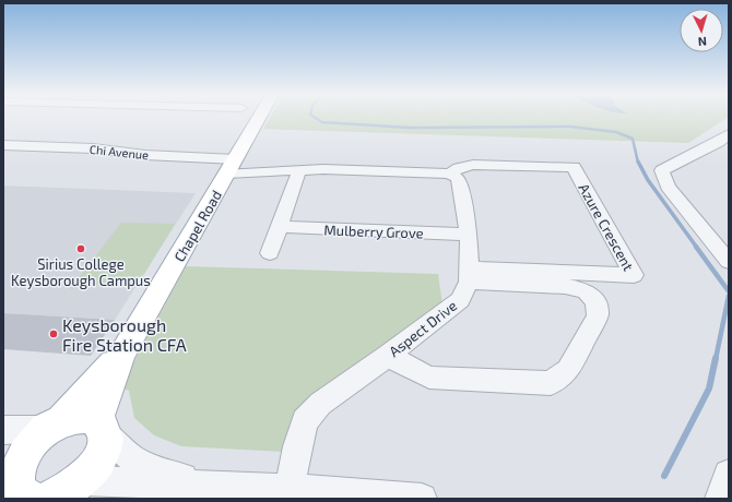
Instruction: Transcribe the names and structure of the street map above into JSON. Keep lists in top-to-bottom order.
{
  "streets": {
    "main road": ["Chapel Road"],
    "street": [
      "Chi Avenue",
      "Azure Crescent",
      "Mulberry Grove",
      "Aspect Drive"
    ]
  },
  "crossings": [
    ["Chi Avenue", "Chapel Road"],
    ["Azure Crescent", "Aspect Drive"],
    ["Mulberry Grove", "Aspect Drive"]
  ],
  "places": ["Sirius College Keysborough Campus", "Keysborough Fire Station CFA"],
  "north": "bottom"
}
